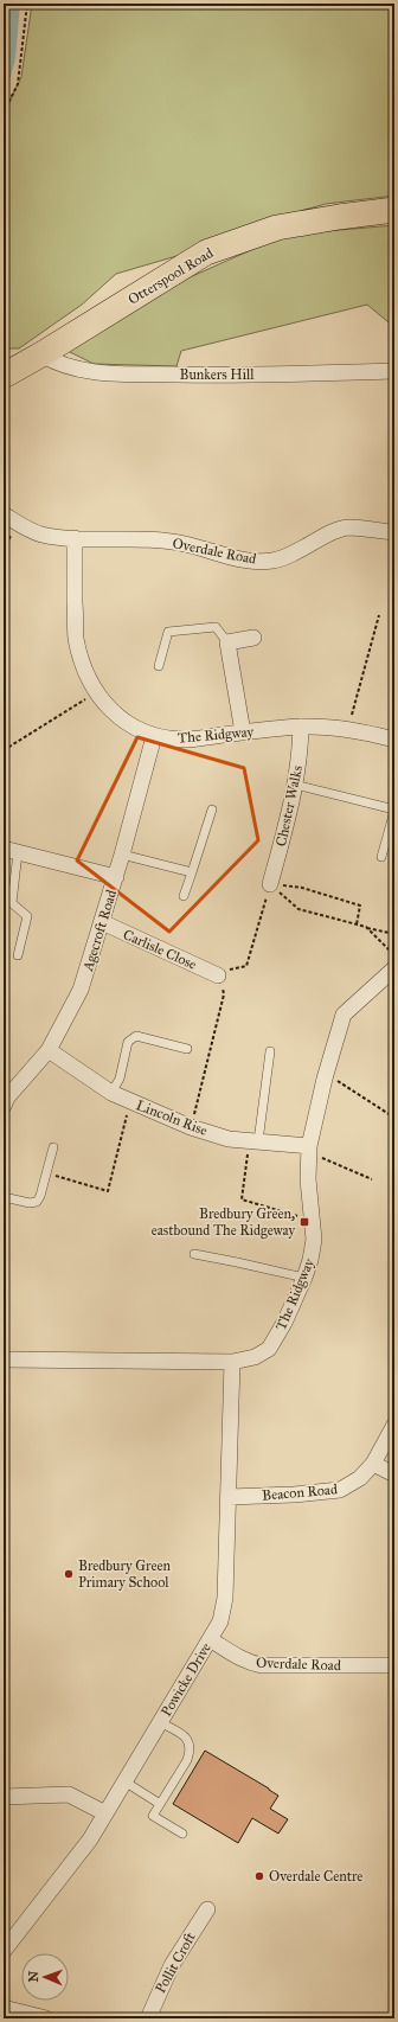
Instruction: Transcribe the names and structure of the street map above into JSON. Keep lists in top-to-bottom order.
{
  "streets": {
    "main road": ["Otterspool Road"],
    "street": [
      "Bunkers Hill",
      "Overdale Road",
      "The Ridgway",
      "Chester Walks",
      "Agecroft Road",
      "Carlisle Close",
      "Lincoln Rise",
      "Beacon Road",
      "Powicke Drive",
      "Pollit Croft"
    ]
  },
  "crossings": [
    ["Otterspool Road", "Bunkers Hill"],
    ["Overdale Road", "The Ridgway"],
    ["Overdale Road", "Powicke Drive"],
    ["The Ridgway", "Chester Walks"],
    ["The Ridgway", "Agecroft Road"],
    ["The Ridgway", "Lincoln Rise"],
    ["The Ridgway", "Powicke Drive"],
    ["Agecroft Road", "Carlisle Close"],
    ["Agecroft Road", "Lincoln Rise"],
    ["Beacon Road", "Powicke Drive"]
  ],
  "places": {
    "transit": ["Bredbury Green, eastbound The Ridgeway"],
    "other": ["Bredbury Green Primary School", "Overdale Centre"]
  },
  "north": "left"
}
